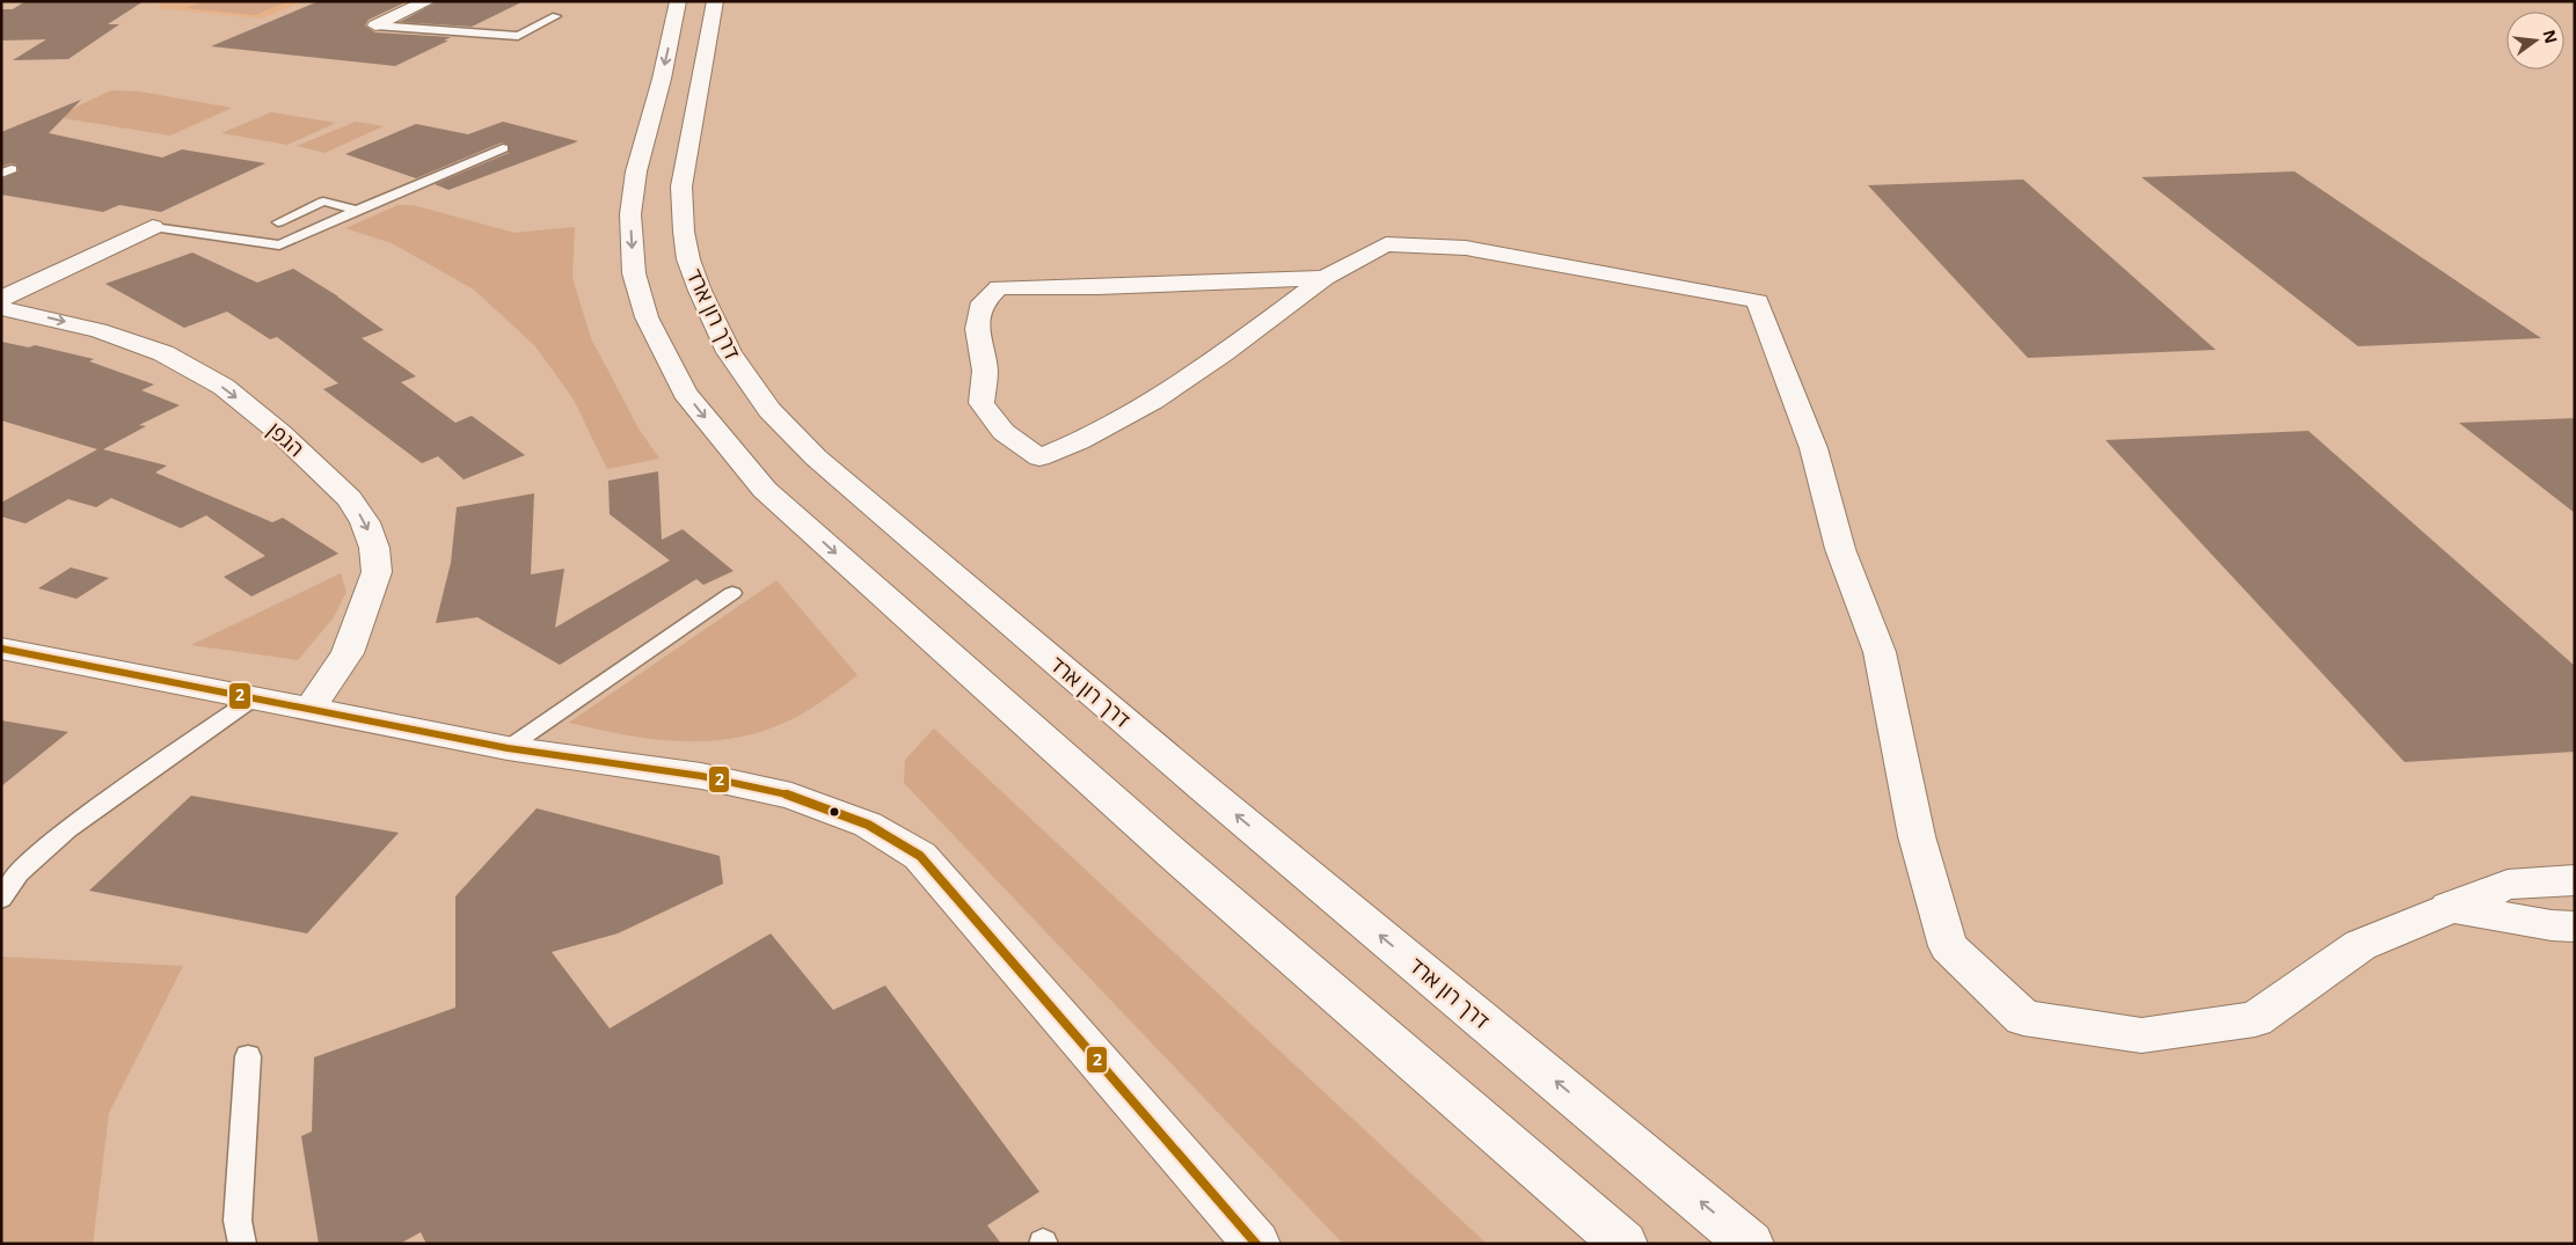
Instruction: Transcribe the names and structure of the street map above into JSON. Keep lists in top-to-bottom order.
{
  "streets": {
    "street": ["דרך רון ארד", "הגפן"]
  },
  "lines": ["transit line 2"],
  "north": "right"
}
